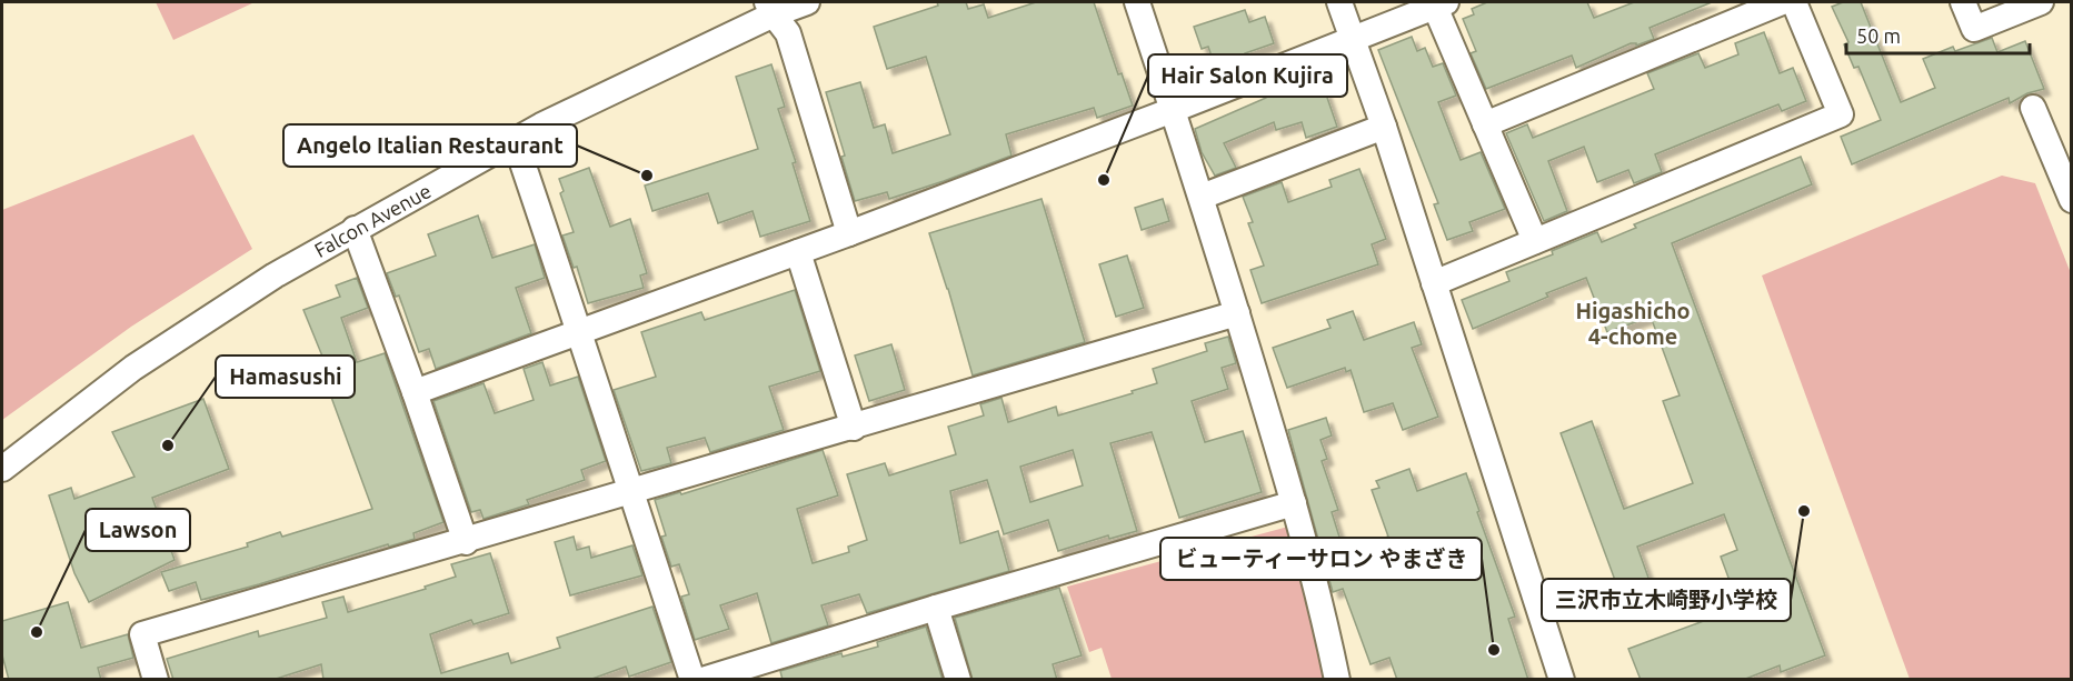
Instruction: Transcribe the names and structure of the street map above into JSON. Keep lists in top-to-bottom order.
{
  "streets": {
    "street": ["Falcon Avenue"]
  },
  "districts": ["Higashicho 4-chome"],
  "places": [
    "Angelo Italian Restaurant",
    "Hair Salon Kujira",
    "Hamasushi",
    "三沢市立木崎野小学校",
    "Lawson",
    "ビューティーサロン やまざき"
  ],
  "scale_bar": "50 m"
}
